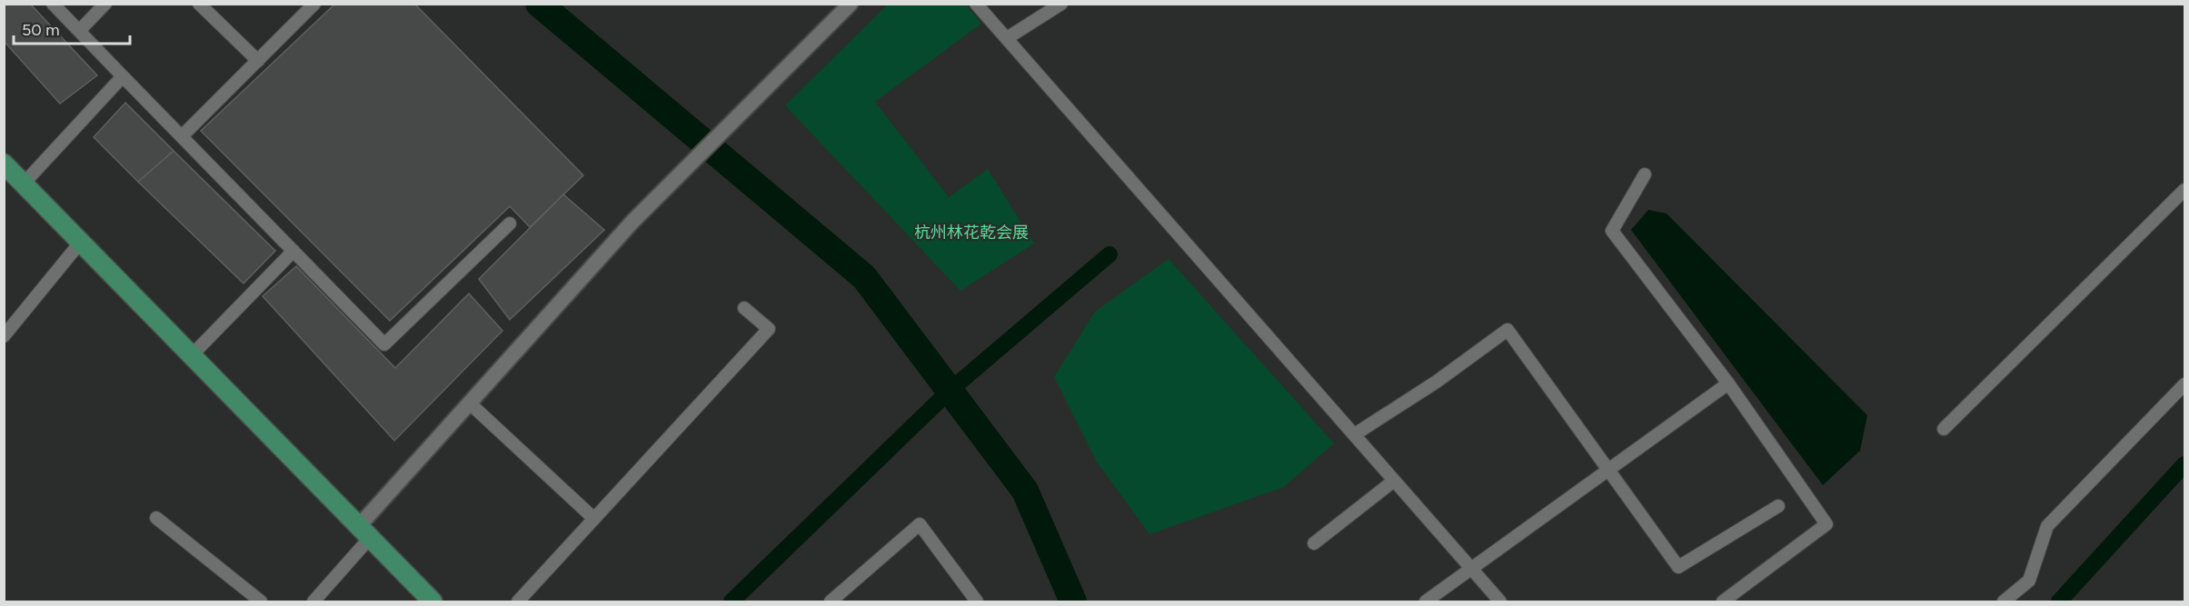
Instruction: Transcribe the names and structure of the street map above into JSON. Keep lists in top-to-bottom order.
{
  "parks": ["杭州林花乾会展"],
  "scale_bar": "50 m"
}
